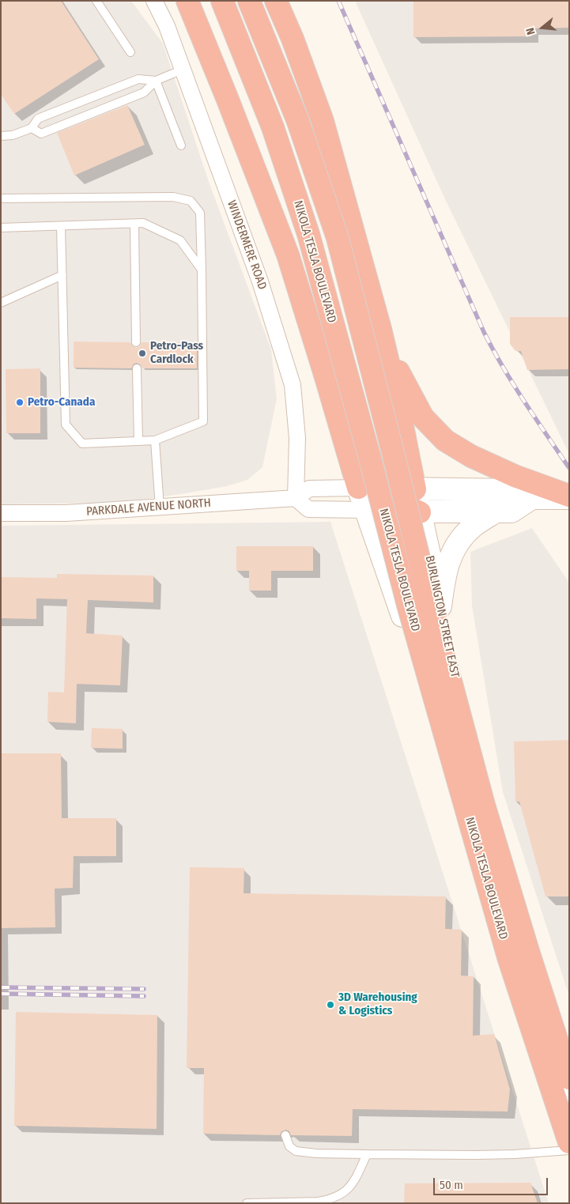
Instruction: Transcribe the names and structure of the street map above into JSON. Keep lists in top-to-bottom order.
{
  "streets": {
    "highway": ["NIKOLA TESLA BOULEVARD"],
    "main road": ["PARKDALE AVENUE NORTH", "BURLINGTON STREET EAST"],
    "street": ["WINDERMERE ROAD"]
  },
  "crossings": [
    ["WINDERMERE ROAD", "PARKDALE AVENUE NORTH"],
    ["PARKDALE AVENUE NORTH", "BURLINGTON STREET EAST"]
  ],
  "places": ["Petro-Pass Cardlock", "Petro-Canada", "3D Warehousing & Logistics"],
  "scale_bar": "50 m",
  "north": "left"
}
